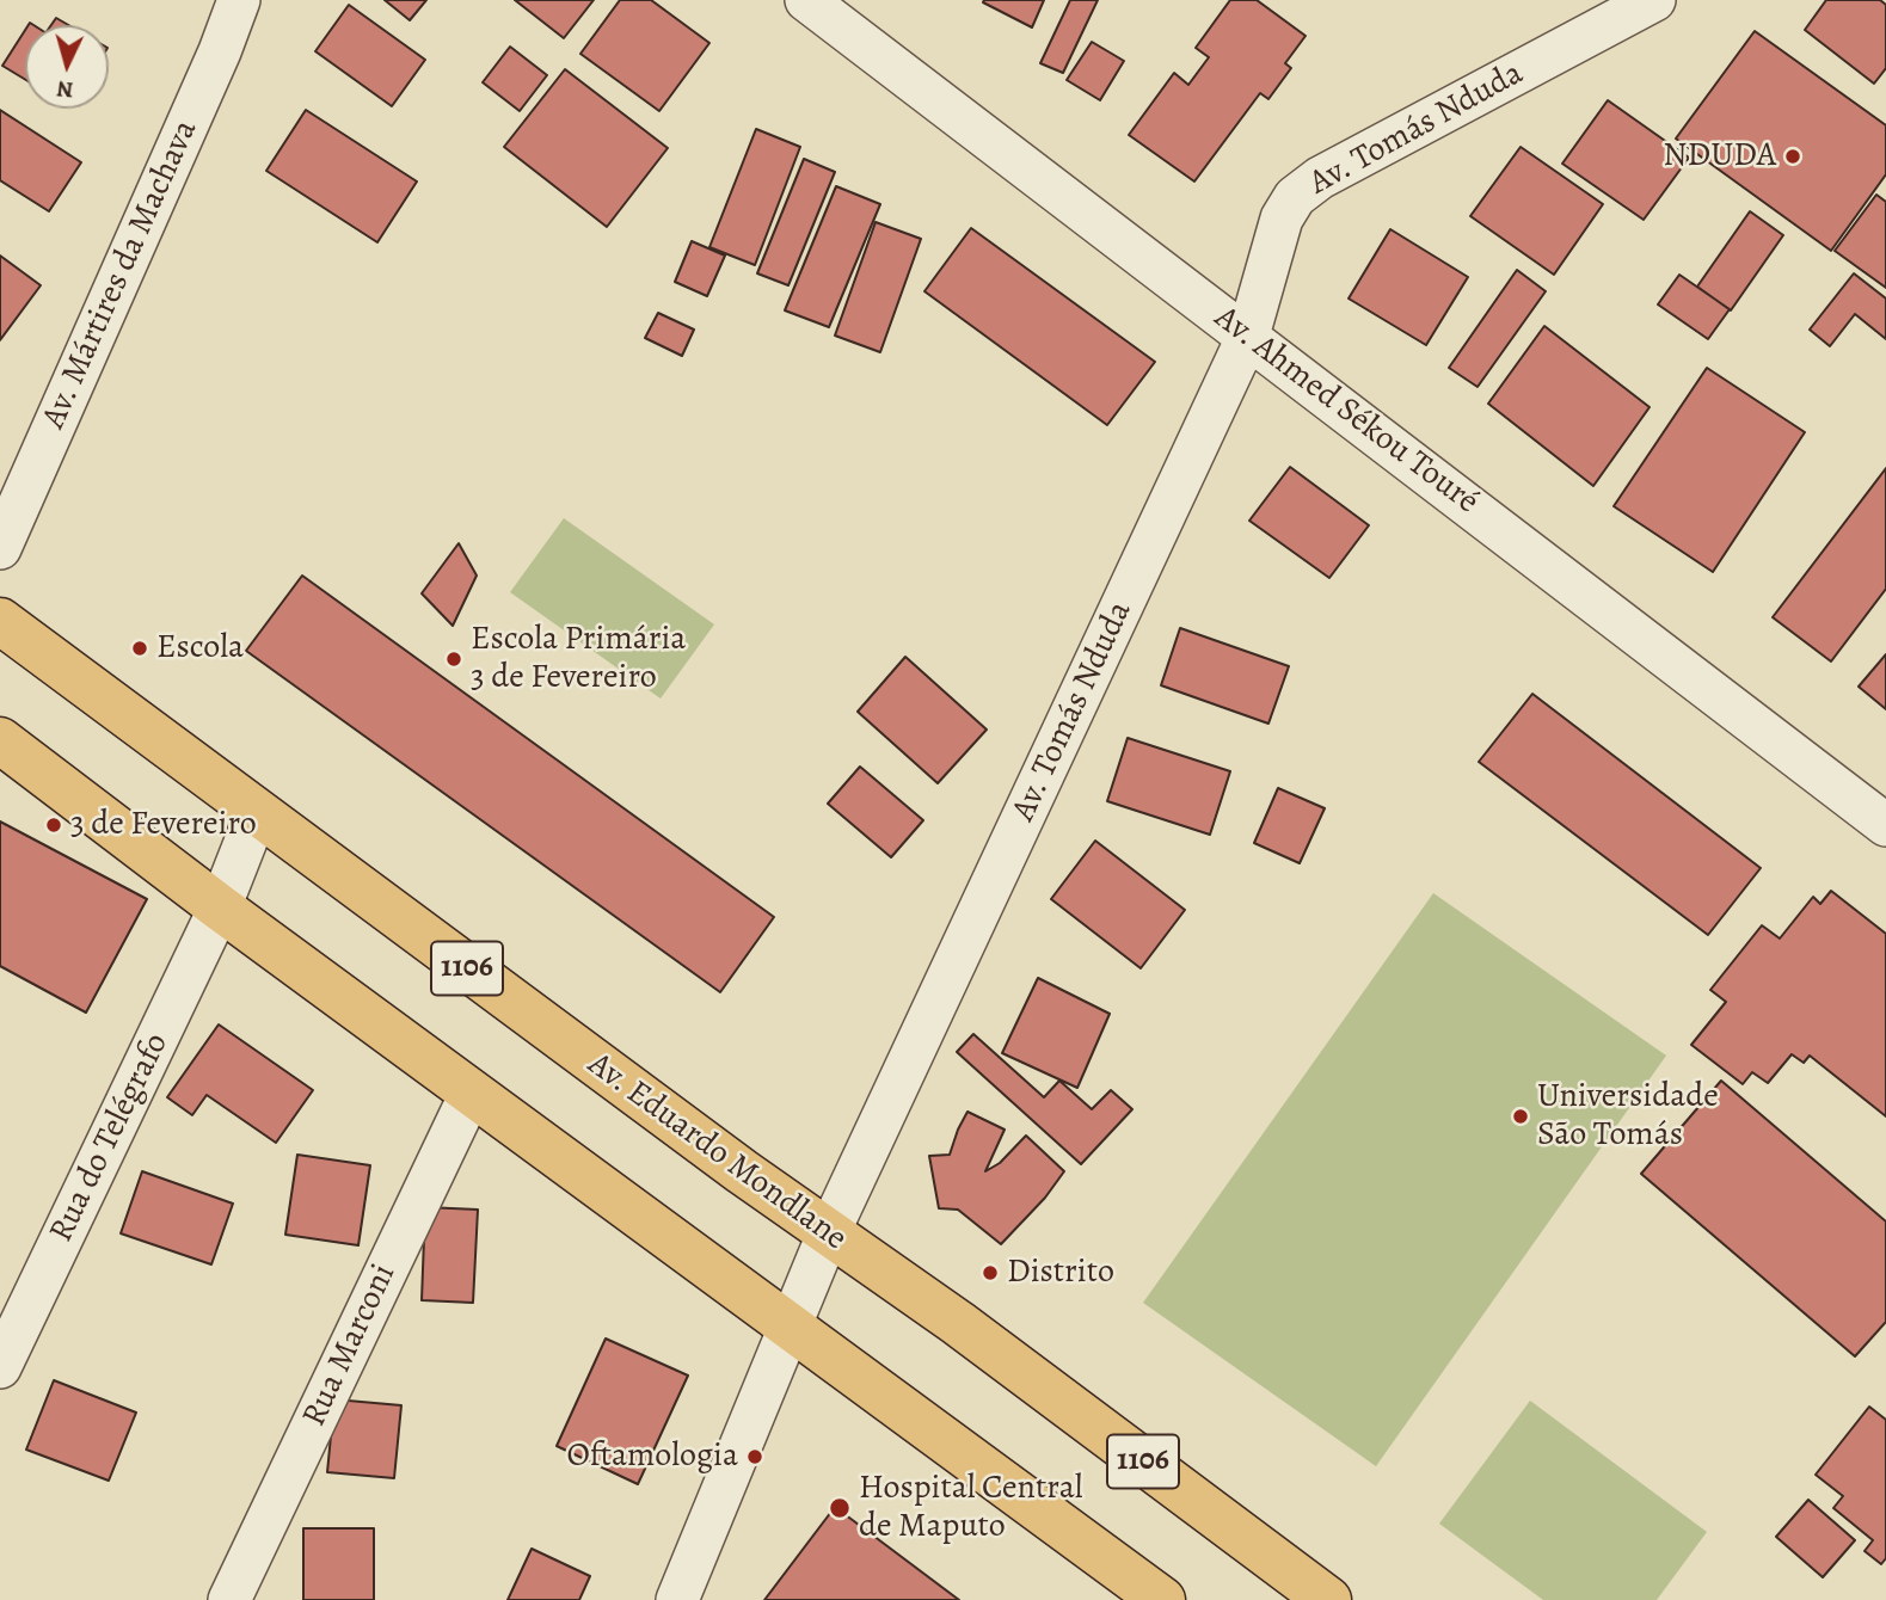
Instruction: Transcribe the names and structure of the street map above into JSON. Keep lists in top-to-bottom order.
{
  "streets": {
    "main road": ["1106", "Av. Eduardo Mondlane"],
    "street": [
      "Av. Tomás Nduda",
      "Av. Mártires da Machava",
      "Av. Ahmed Sékou Touré",
      "Rua do Telégrafo",
      "Rua Marconi"
    ]
  },
  "crossings": [
    ["Av. Tomás Nduda", "Av. Ahmed Sékou Touré"],
    ["Av. Tomás Nduda", "Av. Eduardo Mondlane"],
    ["Rua do Telégrafo", "Av. Eduardo Mondlane"]
  ],
  "places": [
    "NDUDA",
    "Escola",
    "Escola Primária 3 de Fevereiro",
    "3 de Fevereiro",
    "Universidade São Tomás",
    "Distrito",
    "Oftamologia",
    "Hospital Central de Maputo"
  ],
  "north": "bottom"
}
